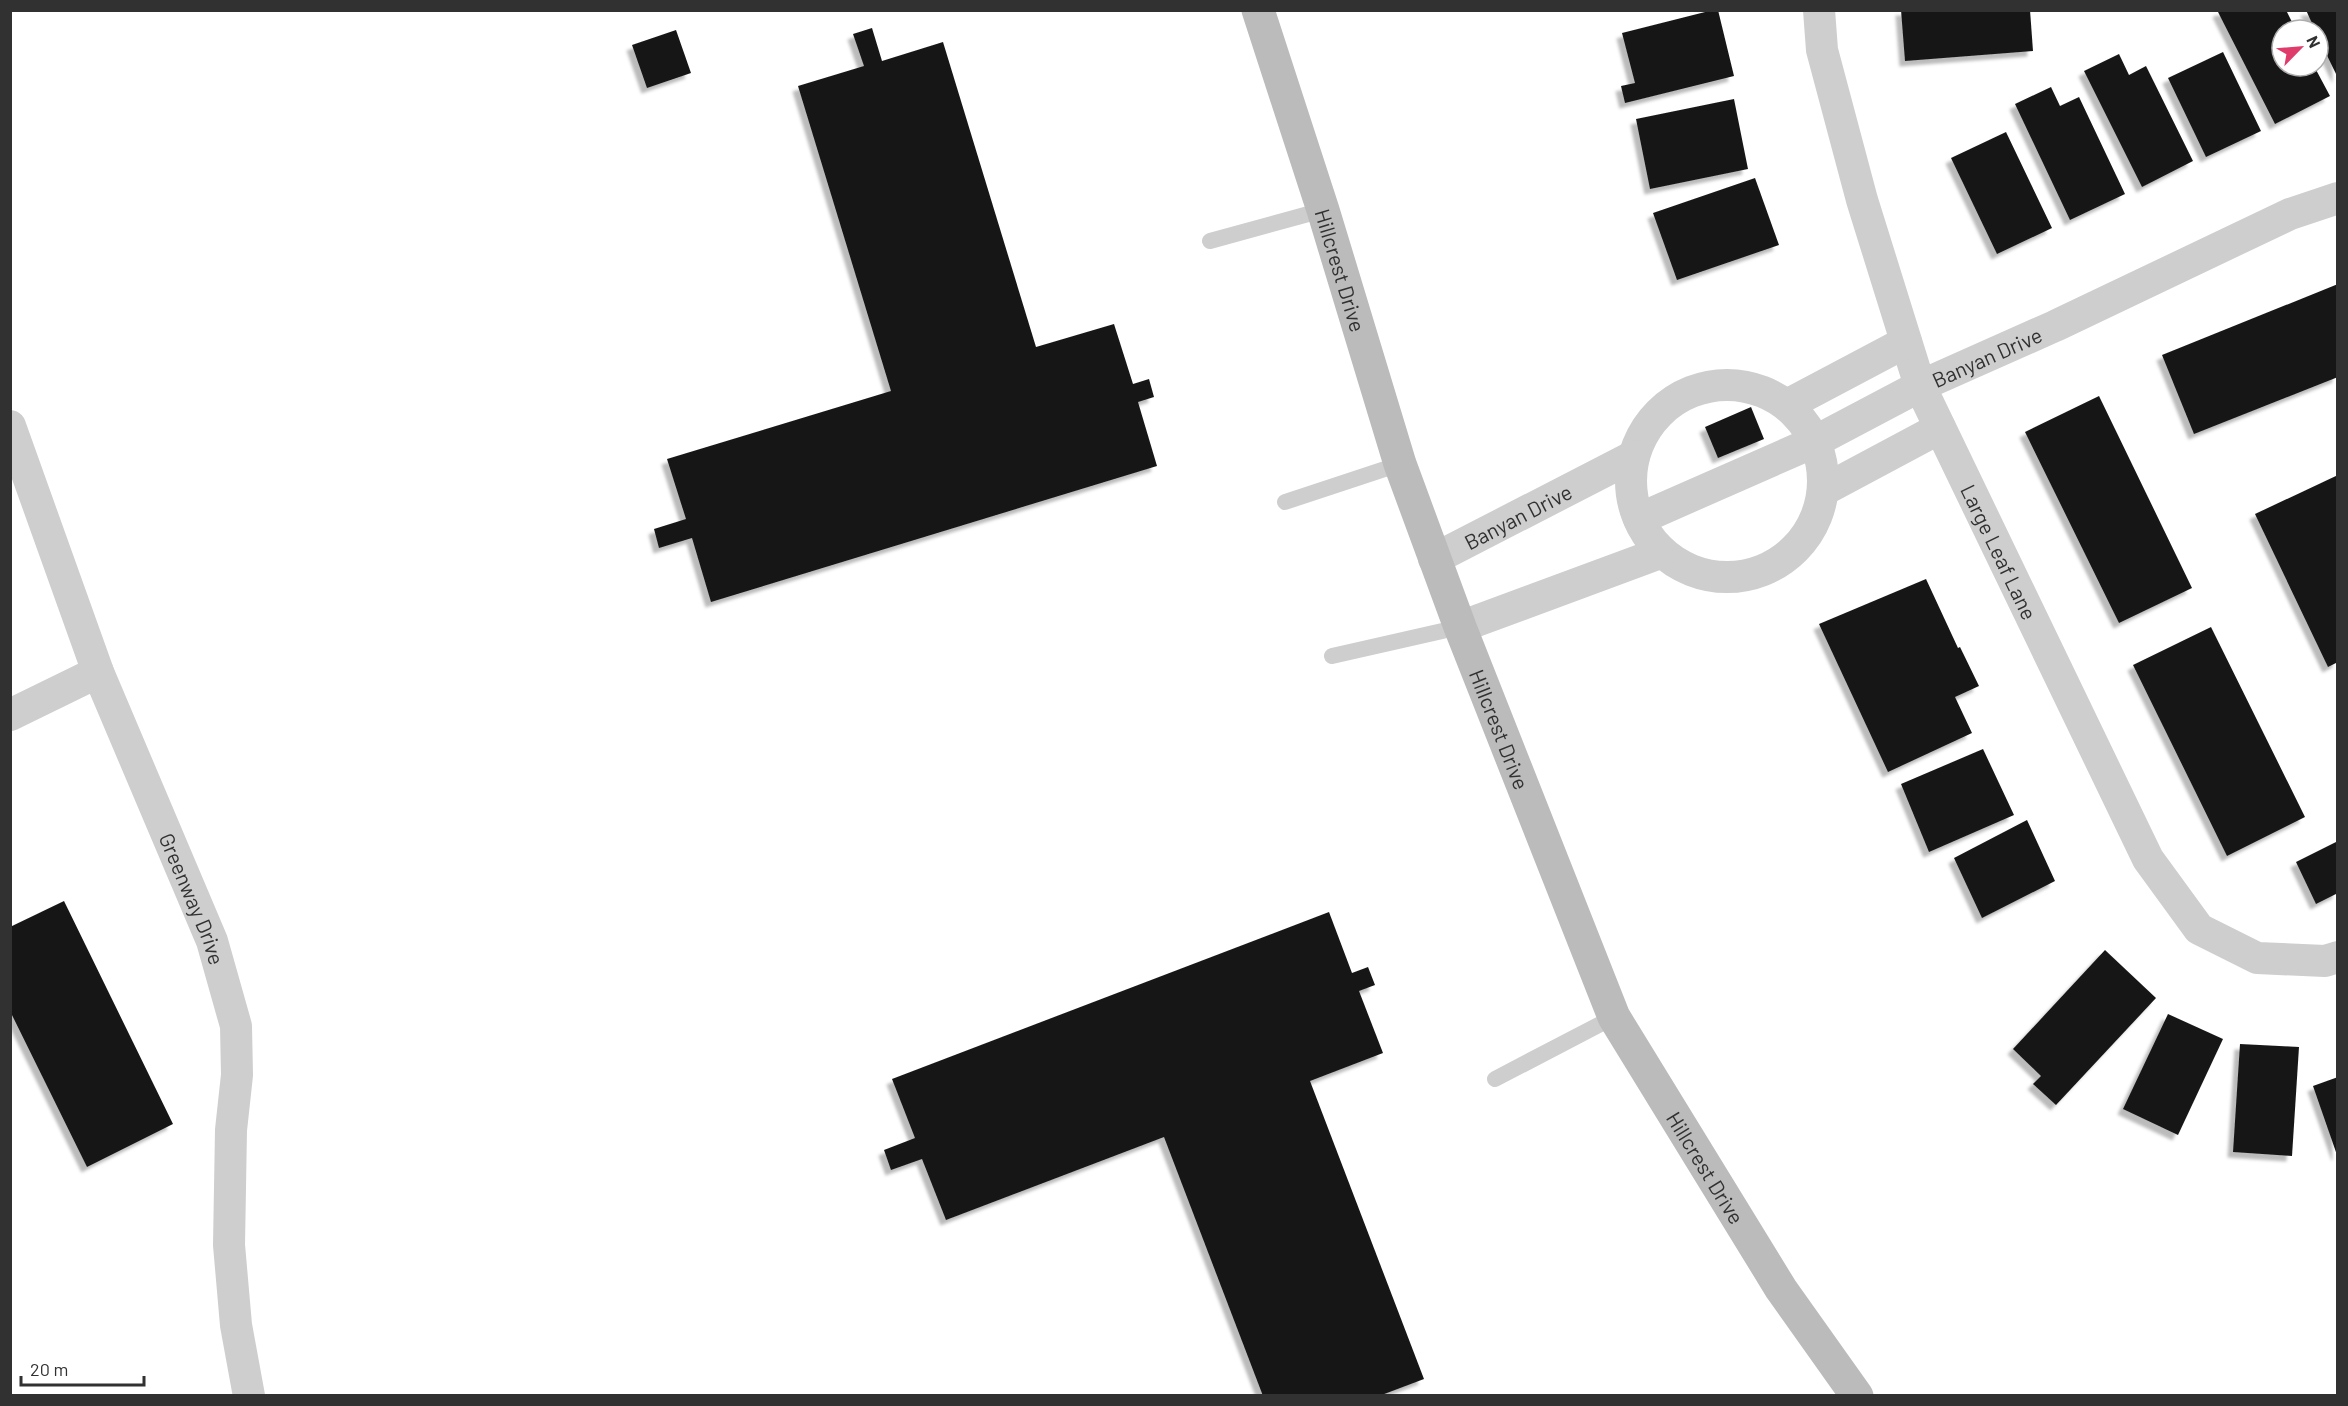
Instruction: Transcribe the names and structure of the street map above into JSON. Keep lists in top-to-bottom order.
{
  "streets": {
    "street": [
      "Hillcrest Drive",
      "Banyan Drive",
      "Large Leaf Lane",
      "Greenway Drive"
    ]
  },
  "crossings": [
    ["Hillcrest Drive", "Banyan Drive"],
    ["Banyan Drive", "Large Leaf Lane"]
  ],
  "scale_bar": "20 m",
  "north": "top right"
}
